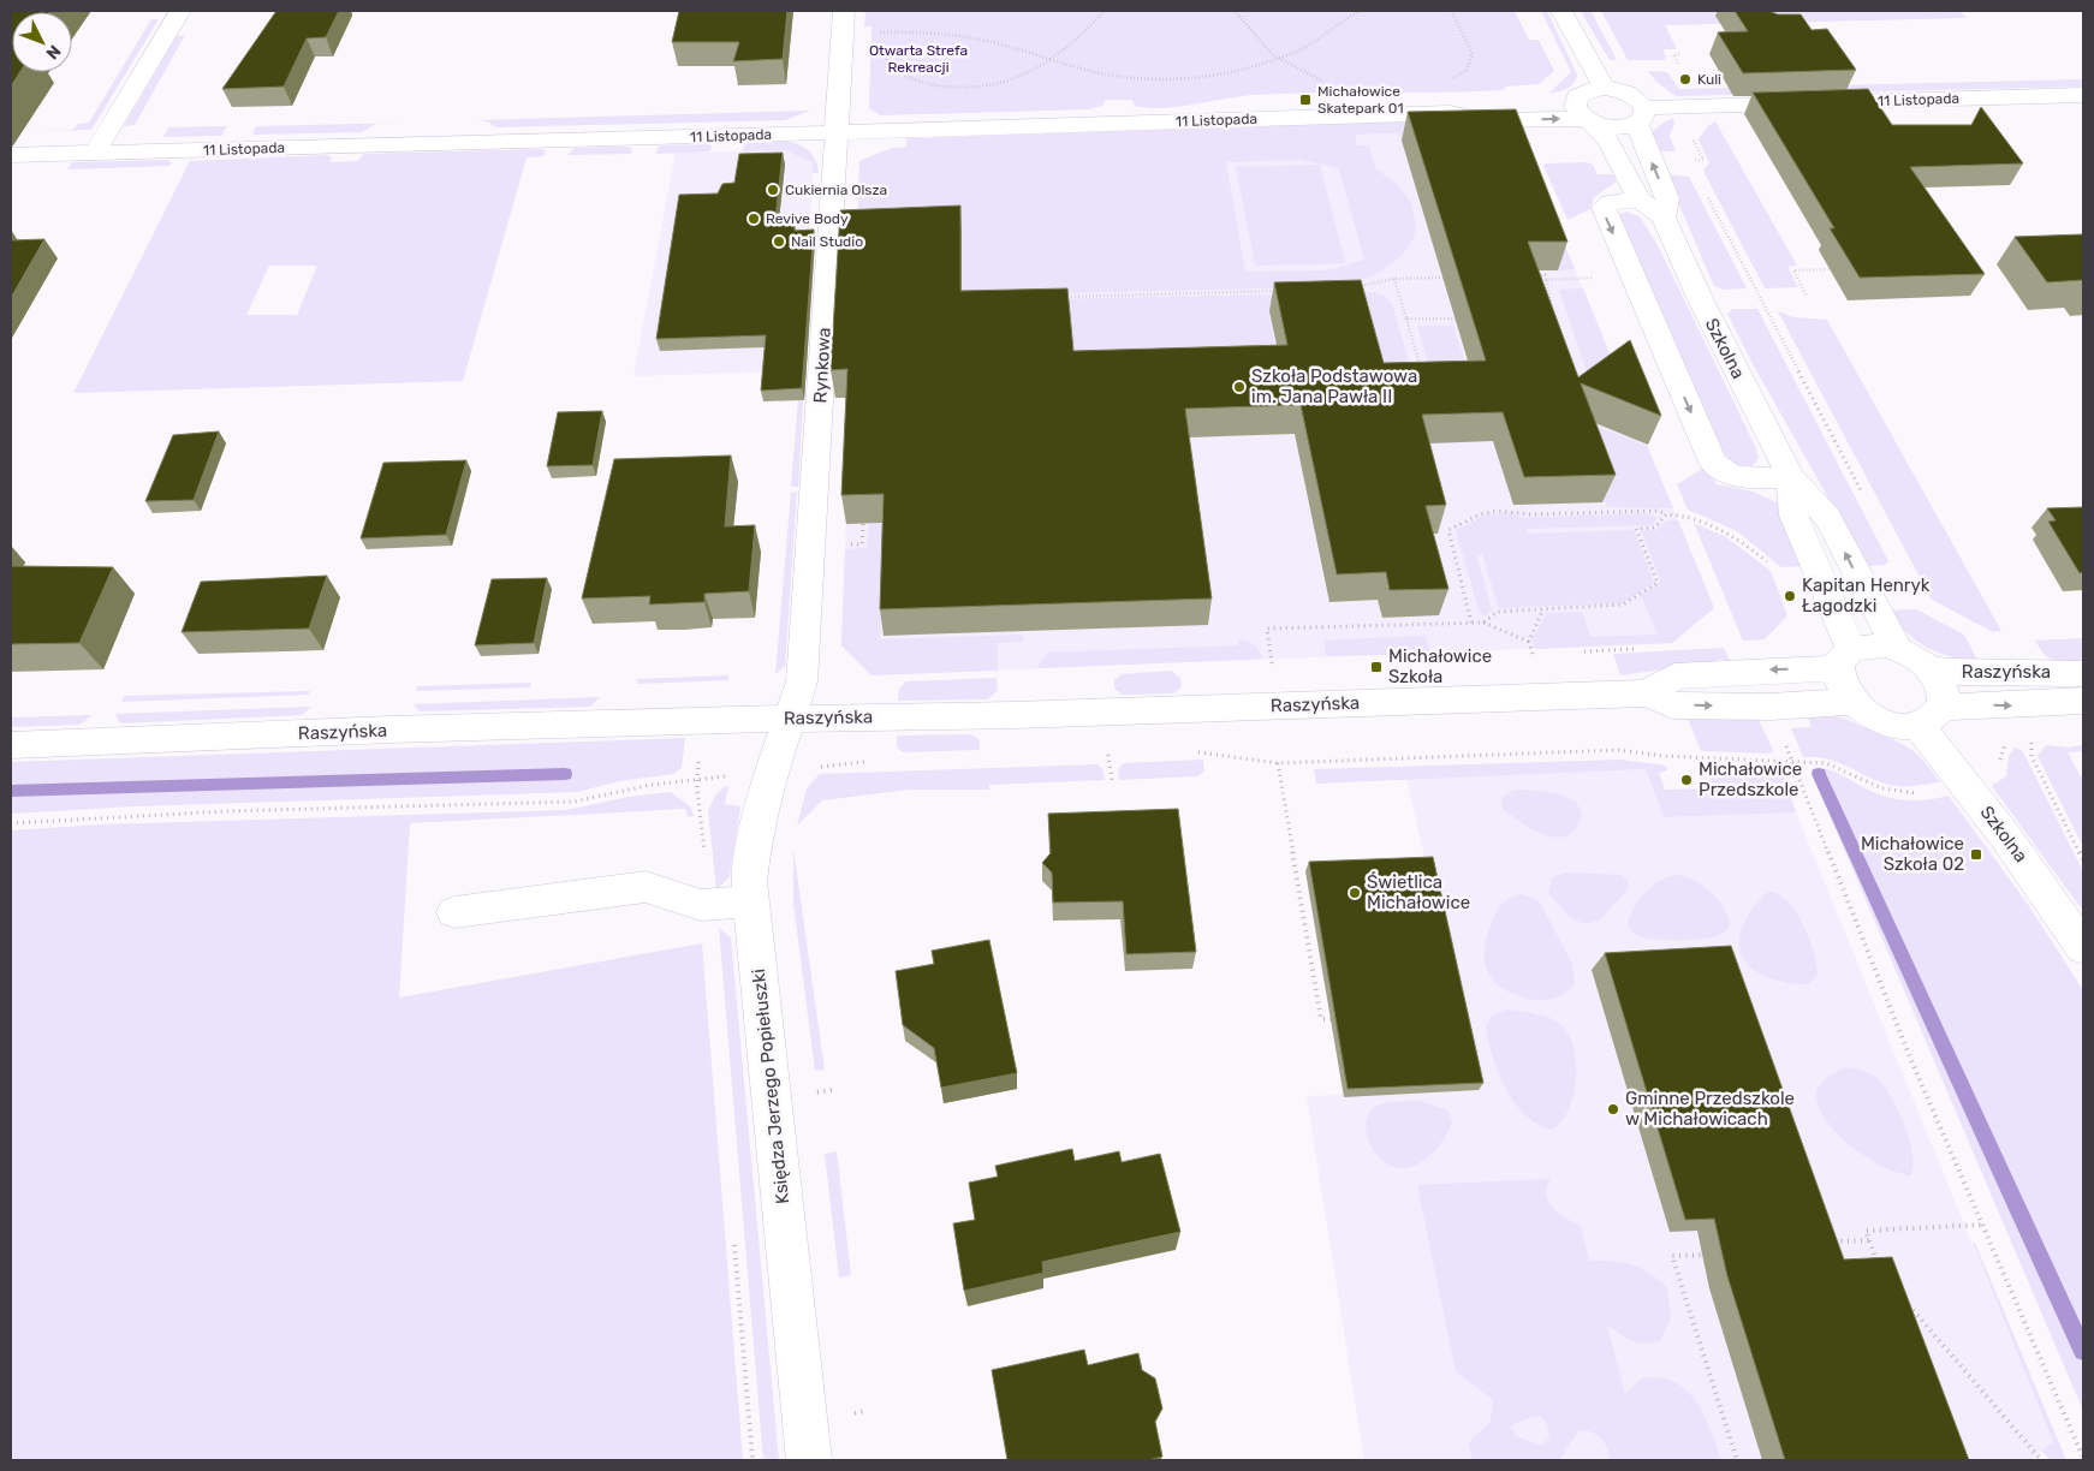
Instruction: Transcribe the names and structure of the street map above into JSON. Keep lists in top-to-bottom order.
{
  "streets": {
    "street": [
      "11 Listopada",
      "Szkolna",
      "Rynkowa",
      "Raszyńska",
      "Księdza Jerzego Popiełuszki"
    ]
  },
  "crossings": [
    ["11 Listopada", "Szkolna"],
    ["11 Listopada", "Rynkowa"],
    ["Szkolna", "Raszyńska"],
    ["Rynkowa", "Raszyńska"],
    ["Rynkowa", "Księdza Jerzego Popiełuszki"],
    ["Raszyńska", "Księdza Jerzego Popiełuszki"]
  ],
  "parks": ["Otwarta Strefa Rekreacji"],
  "places": {
    "other": [
      "Kuli",
      "Cukiernia Olsza",
      "Revive Body",
      "Nail Studio",
      "Szkoła Podstawowa im. Jana Pawła II",
      "Kapitan Henryk Łagodzki",
      "Michałowice Przedszkole",
      "Świetlica Michałowice",
      "Gminne Przedszkole w Michałowicach"
    ],
    "transit": ["Michałowice Skatepark 01", "Michałowice Szkoła", "Michałowice Szkoła 02"]
  },
  "north": "bottom right"
}
